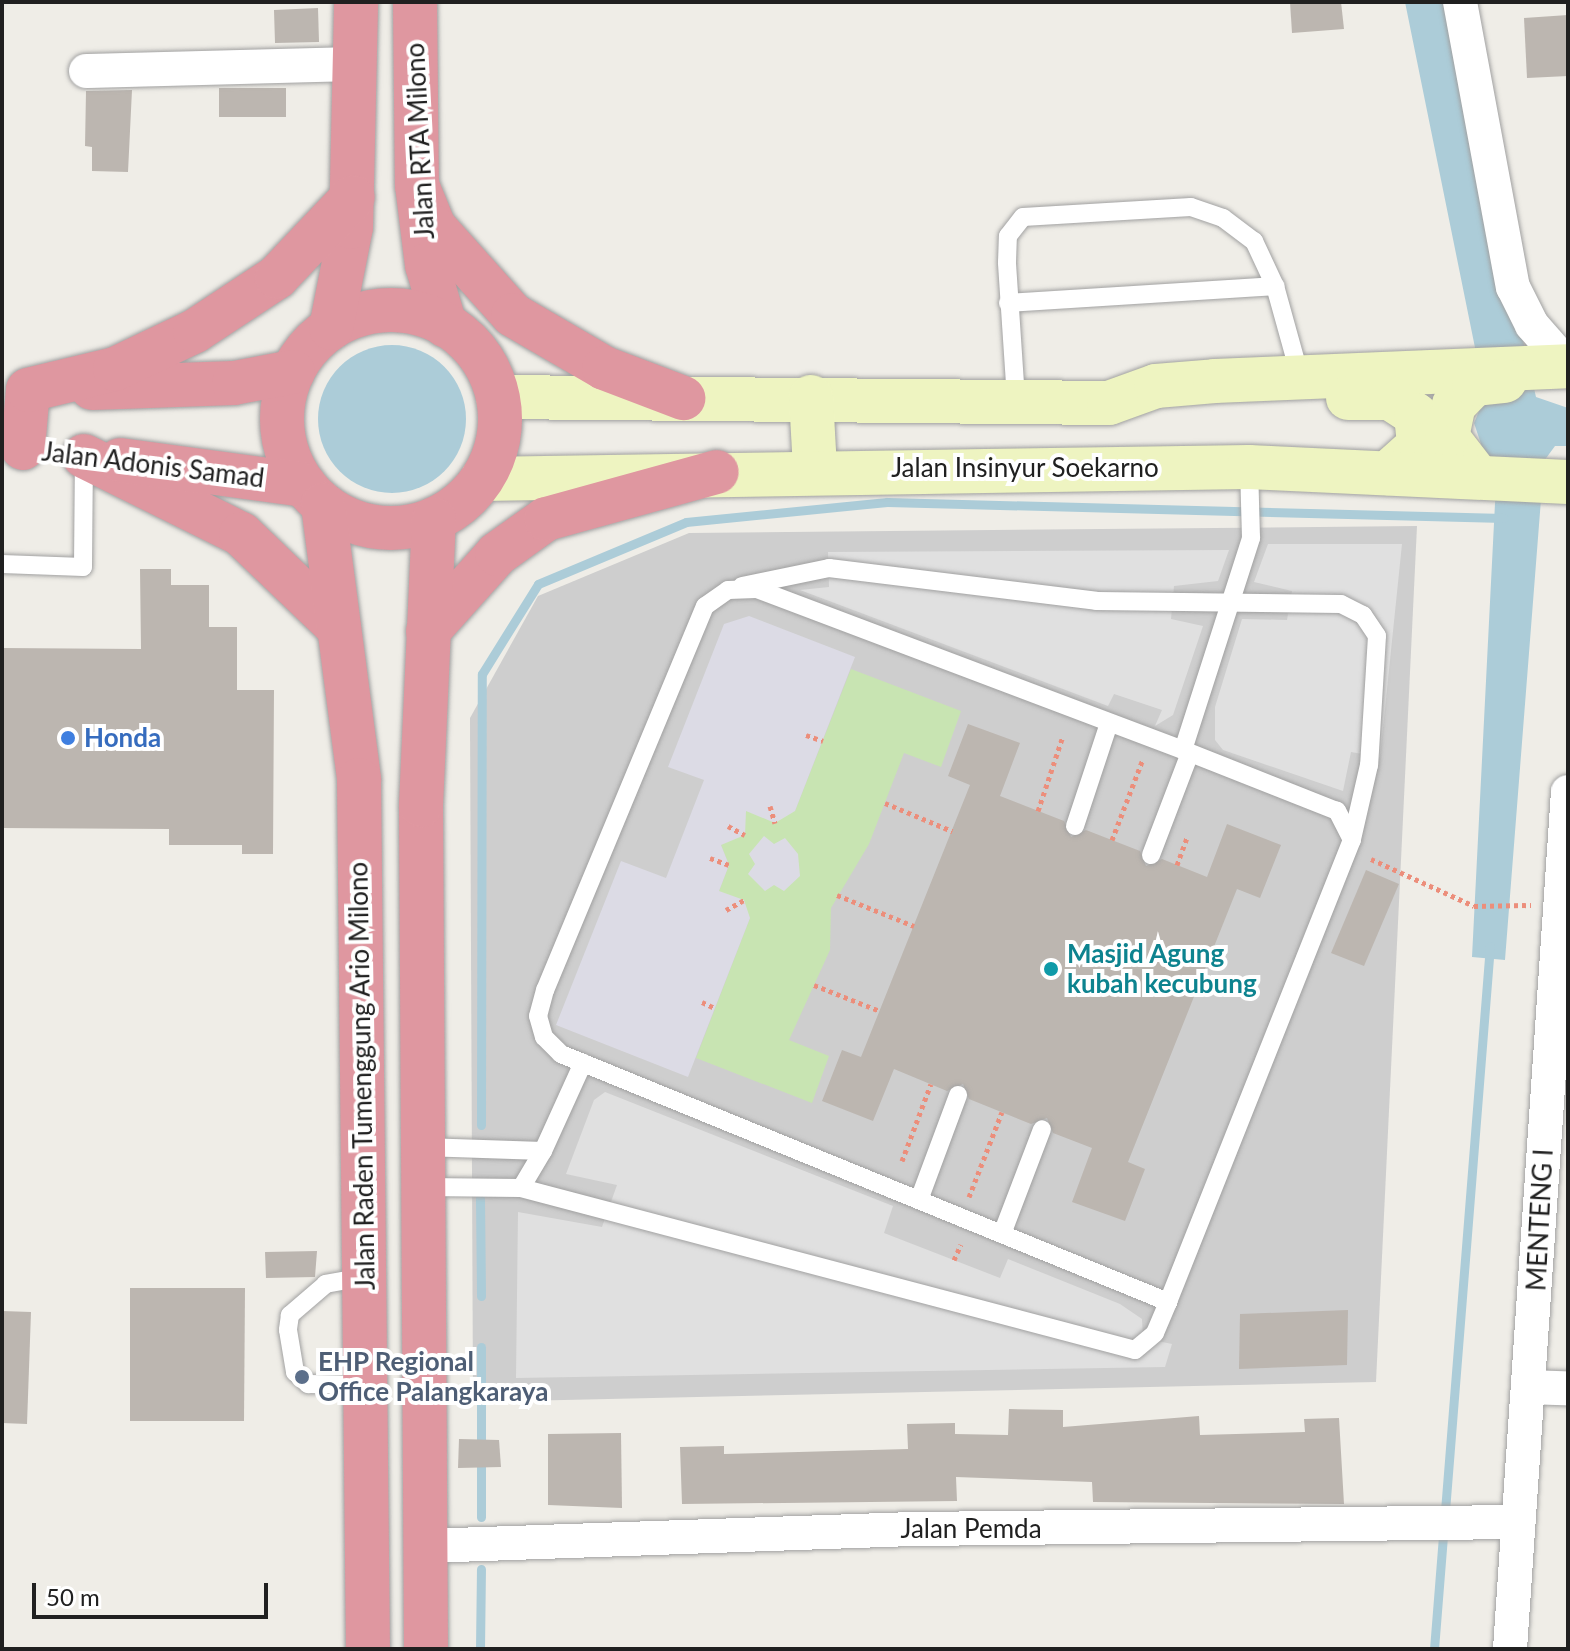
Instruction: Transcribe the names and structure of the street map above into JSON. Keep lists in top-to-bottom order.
{
  "streets": {
    "highway": ["Jalan RTA Milono", "Jalan Adonis Samad", "Jalan Raden Tumenggung Ario Milono"],
    "street": ["Jalan Insinyur Soekarno", "MENTENG I", "Jalan Pemda"]
  },
  "crossings": [
    ["Jalan RTA Milono", "Jalan Adonis Samad"],
    ["Jalan RTA Milono", "Jalan Insinyur Soekarno"],
    ["Jalan RTA Milono", "Jalan Raden Tumenggung Ario Milono"],
    ["Jalan Adonis Samad", "Jalan Insinyur Soekarno"],
    ["Jalan Adonis Samad", "Jalan Raden Tumenggung Ario Milono"],
    ["Jalan Insinyur Soekarno", "Jalan Raden Tumenggung Ario Milono"],
    ["MENTENG I", "Jalan Pemda"]
  ],
  "places": ["Honda", "Masjid Agung kubah kecubung", "EHP Regional Office Palangkaraya"],
  "scale_bar": "50 m"
}
